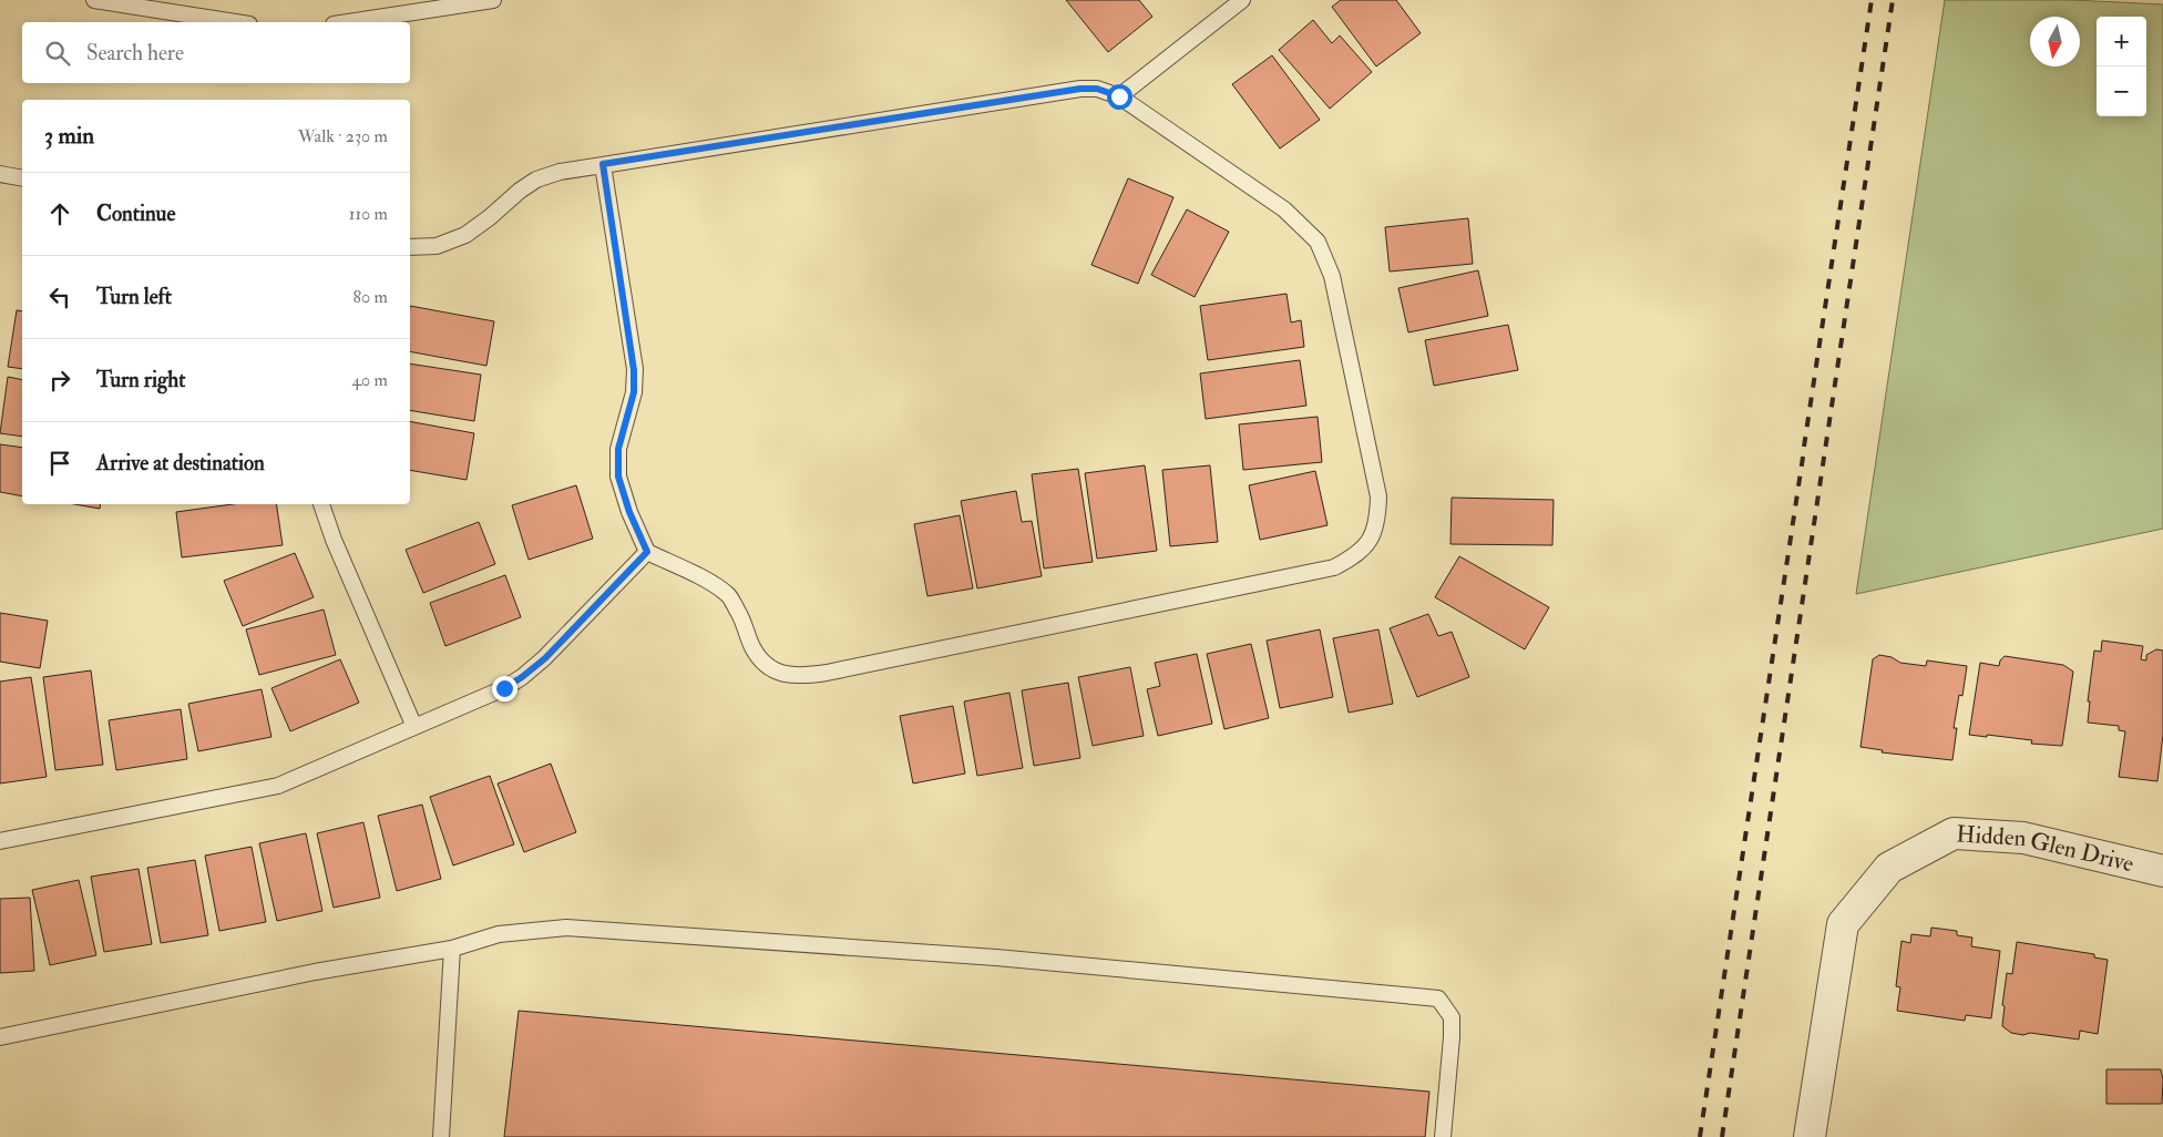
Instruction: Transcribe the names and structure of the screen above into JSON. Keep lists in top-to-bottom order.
{
  "streets": {
    "street": ["Hidden Glen Drive"]
  },
  "north": "bottom",
  "page": {
    "map_buttons": ["+", "−"],
    "search": "Search here",
    "heading": ["3 min", "Walk · 230 m"],
    "list": [
      ["Continue", "110 m"],
      ["Turn left", "80 m"],
      ["Turn right", "40 m"],
      "Arrive at destination"
    ]
  }
}
